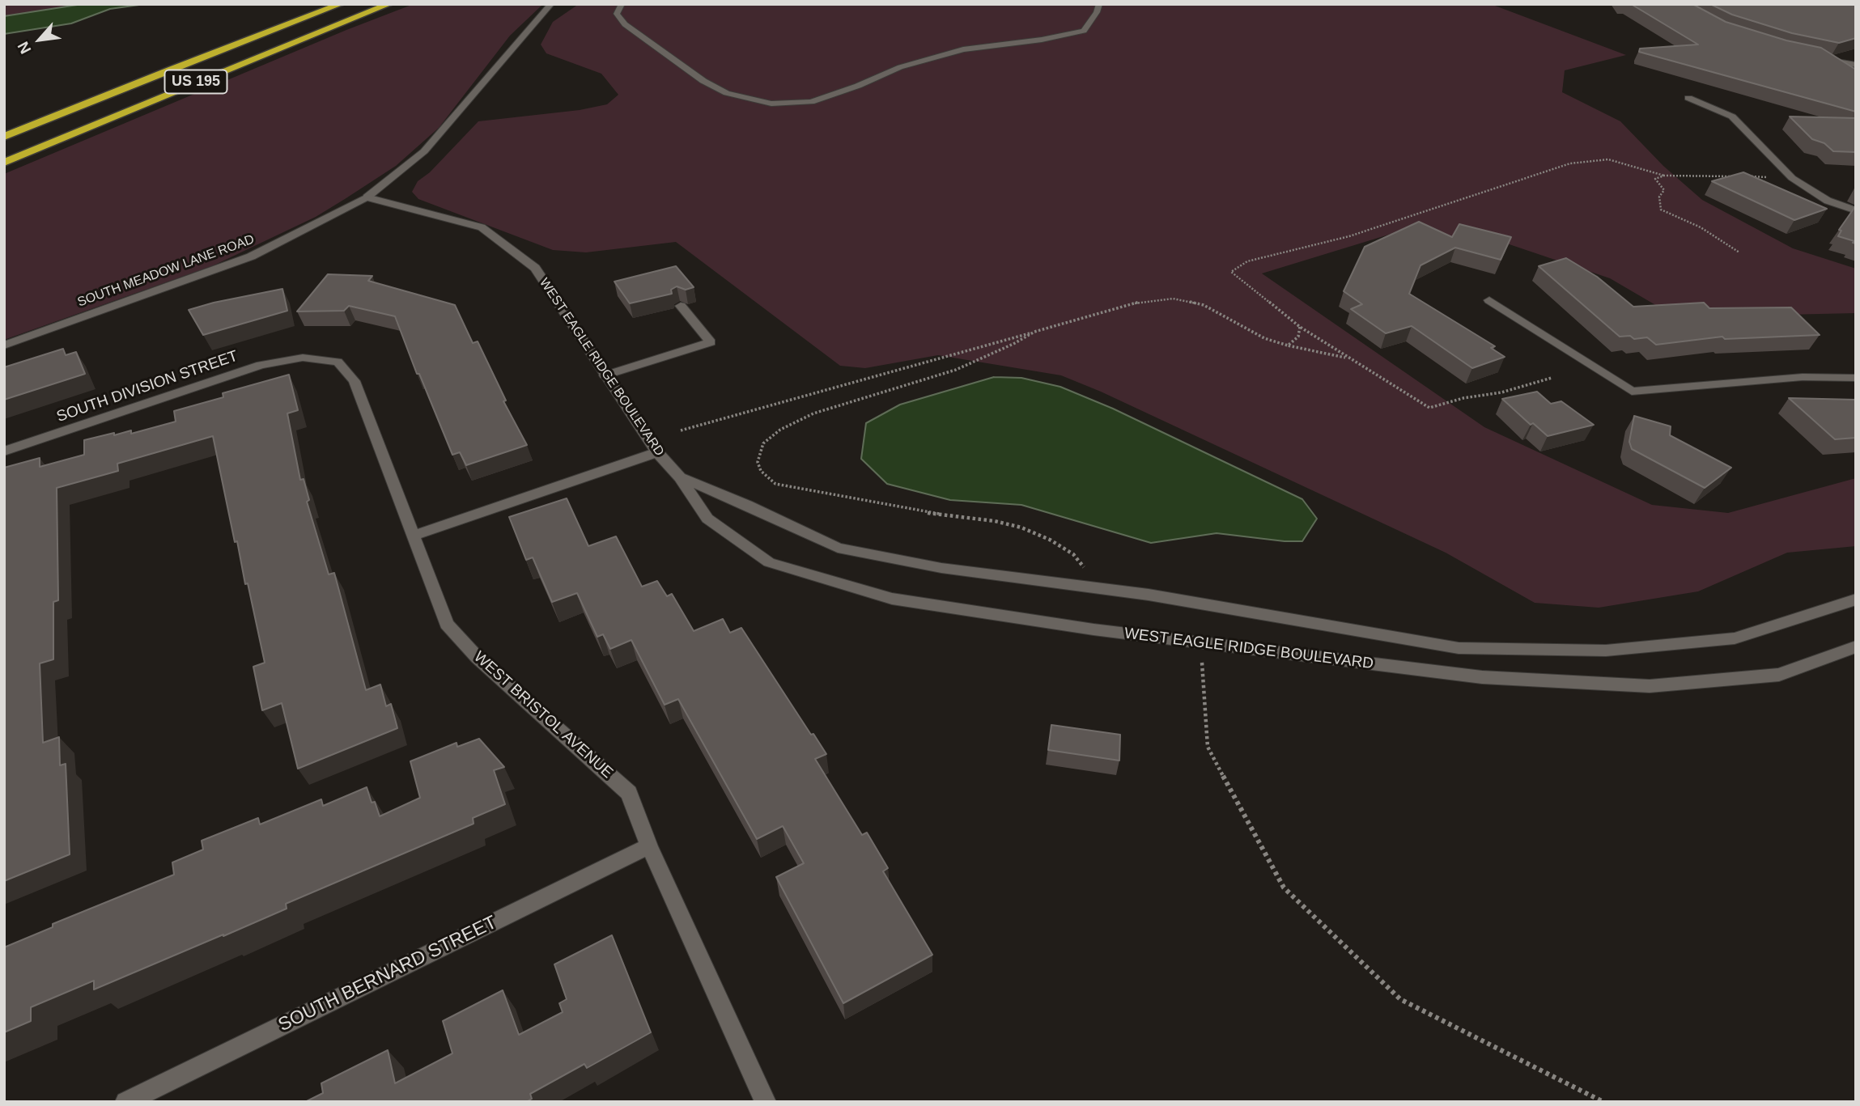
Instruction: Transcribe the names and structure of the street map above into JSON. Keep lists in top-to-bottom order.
{
  "streets": {
    "highway": ["US 195"],
    "street": [
      "SOUTH MEADOW LANE ROAD",
      "WEST EAGLE RIDGE BOULEVARD",
      "SOUTH DIVISION STREET",
      "WEST BRISTOL AVENUE",
      "SOUTH BERNARD STREET"
    ]
  },
  "crossings": [
    ["SOUTH MEADOW LANE ROAD", "WEST EAGLE RIDGE BOULEVARD"],
    ["SOUTH DIVISION STREET", "WEST BRISTOL AVENUE"],
    ["WEST BRISTOL AVENUE", "SOUTH BERNARD STREET"]
  ],
  "north": "bottom left"
}
